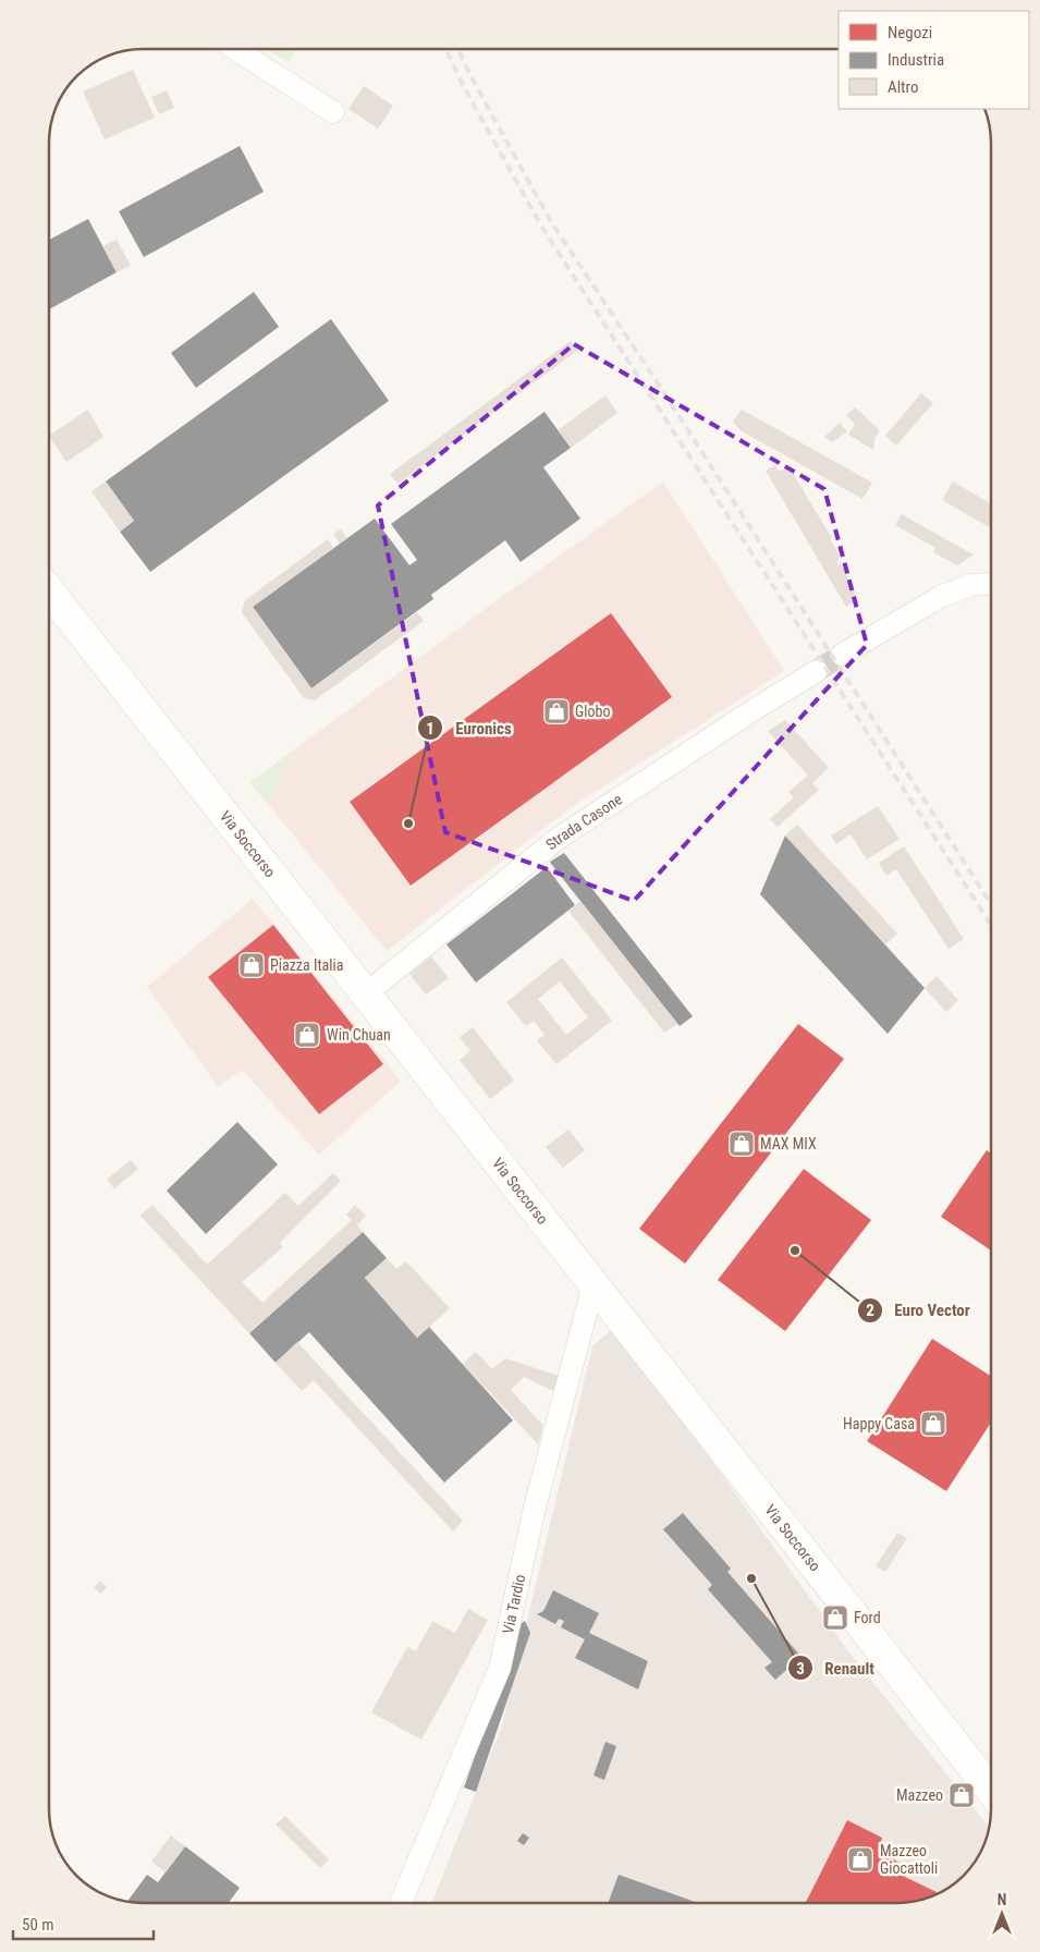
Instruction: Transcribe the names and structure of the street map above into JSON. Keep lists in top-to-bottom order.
{
  "streets": {
    "main road": ["Via Soccorso"],
    "street": ["Strada Casone", "Via Tardio"]
  },
  "crossings": [
    ["Strada Casone", "Via Soccorso"],
    ["Via Soccorso", "Via Tardio"]
  ],
  "places": {
    "shop": [
      "Globo",
      "Piazza Italia",
      "Win Chuan",
      "MAX MIX",
      "Happy Casa",
      "Ford",
      "Mazzeo",
      "Mazzeo Giocattoli"
    ],
    "other": ["Euronics", "Euro Vector", "Renault"]
  },
  "legend": ["Negozi", "Industria", "Altro"],
  "scale_bar": "50 m",
  "north": "top"
}
